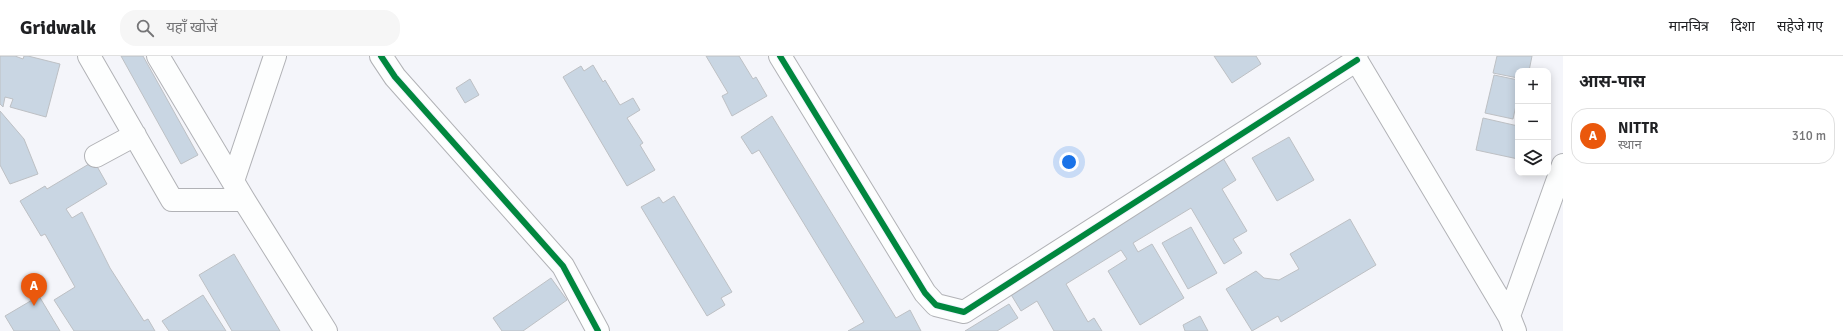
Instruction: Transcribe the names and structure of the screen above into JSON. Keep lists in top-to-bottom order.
{
  "page": {
    "header": "Gridwalk",
    "search": "यहाँ खोजें",
    "nav": ["मानचित्र", "दिशा", "सहेजे गए"],
    "heading": "आस-पास",
    "map_buttons": ["+", "−"],
    "list": [
      {
        "mark": "A",
        "name": "NITTR",
        "note": "स्थान",
        "value": "310 m"
      }
    ],
    "pins": "A"
  }
}
